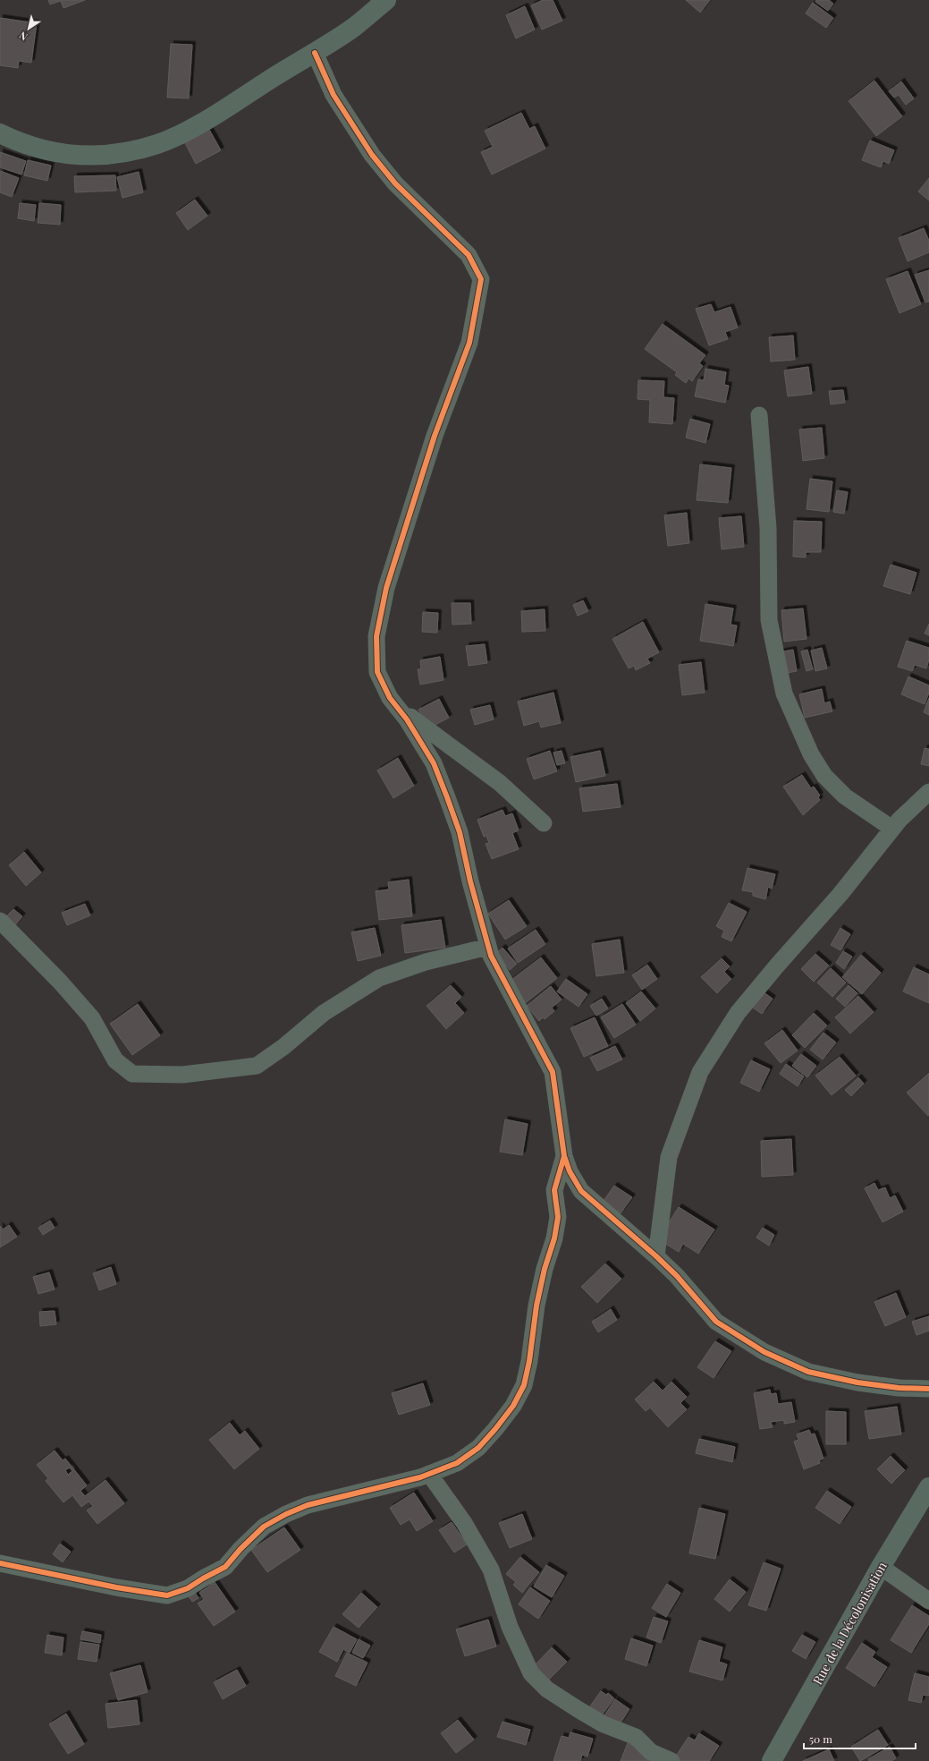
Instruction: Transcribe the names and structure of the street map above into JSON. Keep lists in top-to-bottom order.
{
  "streets": {
    "street": ["Rue de la Décolonisation"]
  },
  "scale_bar": "50 m",
  "north": "bottom left"
}
